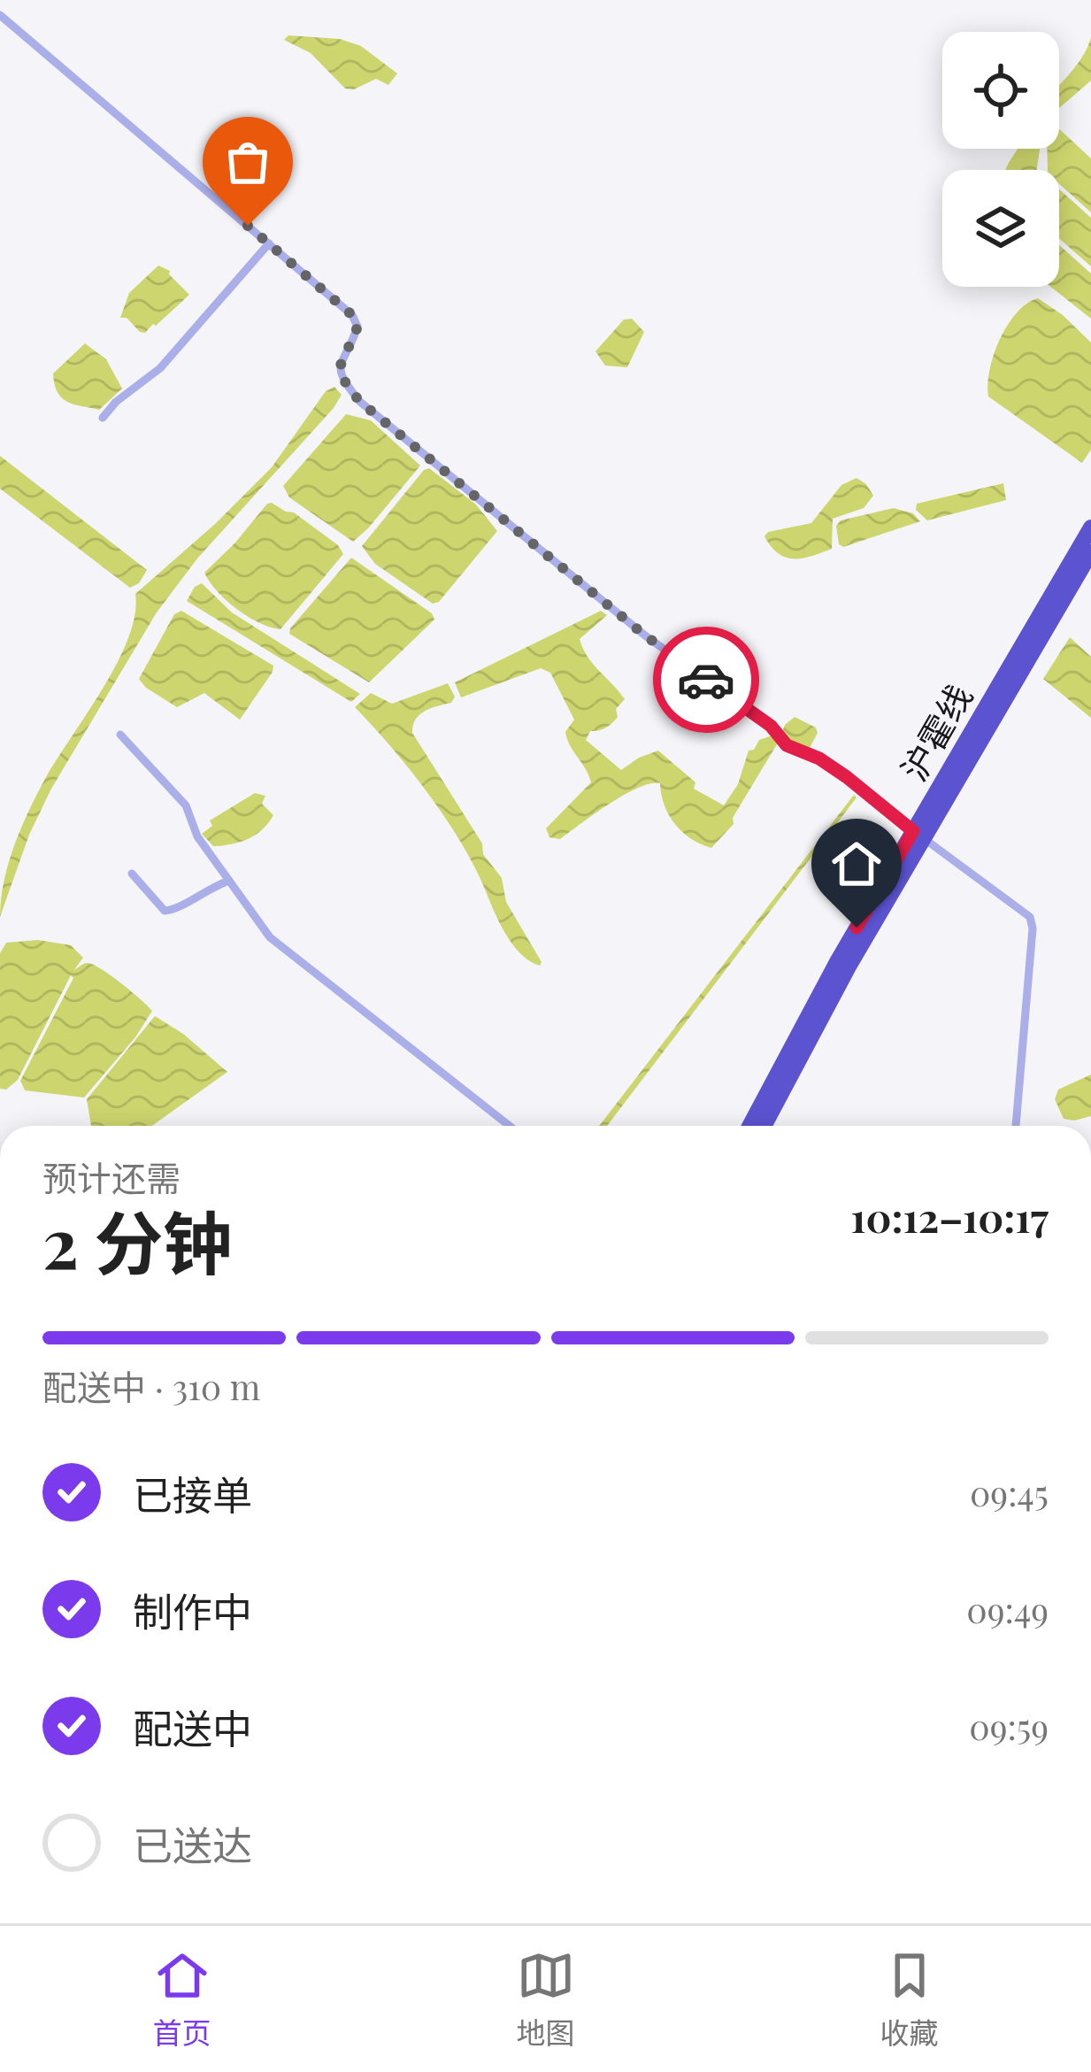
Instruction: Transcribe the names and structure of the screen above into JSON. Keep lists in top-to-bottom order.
{
  "streets": {
    "highway": ["沪霍线"]
  },
  "page": {
    "heading": ["2 分钟", "预计还需", "10:12–10:17"],
    "bar": "配送中 · 310 m",
    "list": [
      ["已接单", "09:45"],
      ["制作中", "09:49"],
      ["配送中", "09:59"],
      "已送达"
    ],
    "tabs": ["首页", "地图", "收藏"]
  }
}
